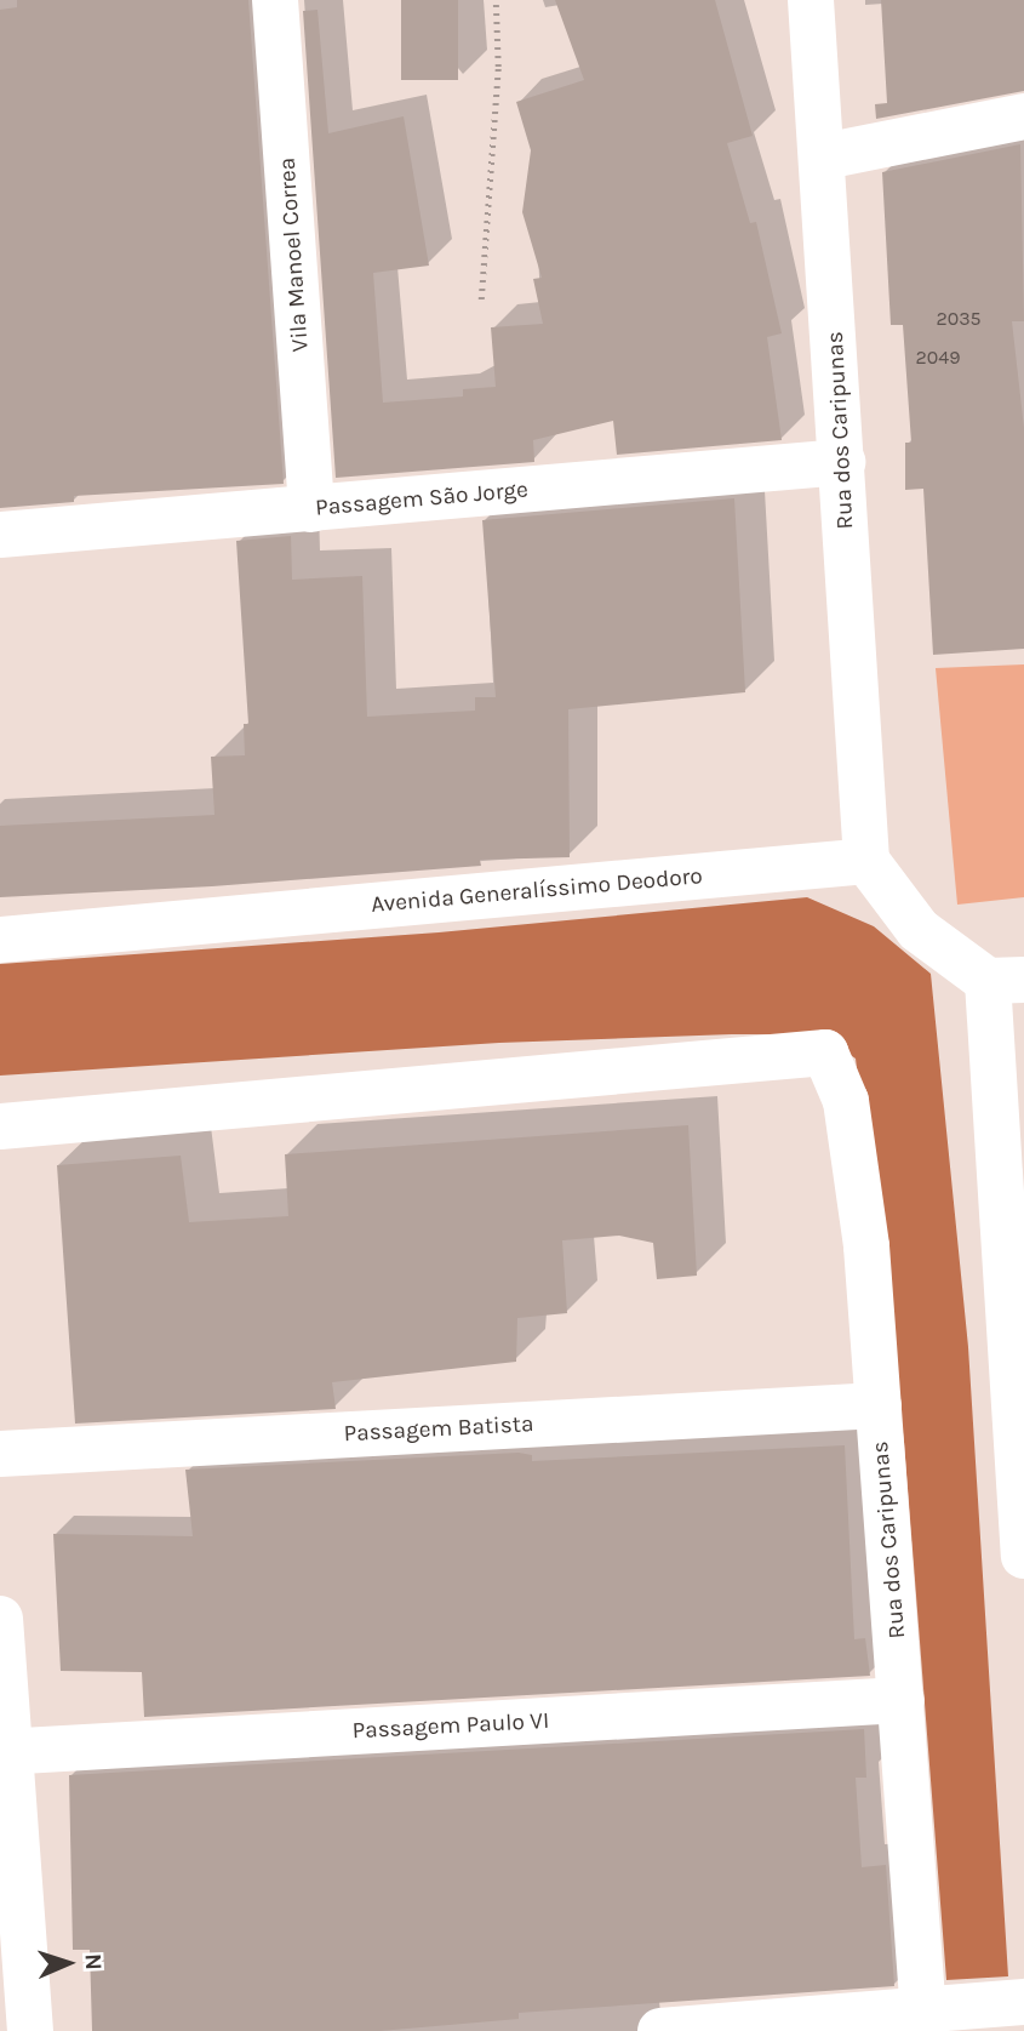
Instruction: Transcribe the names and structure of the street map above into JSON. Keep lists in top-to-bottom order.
{
  "streets": {
    "street": [
      "Vila Manoel Correa",
      "Rua dos Caripunas",
      "Passagem São Jorge",
      "Avenida Generalíssimo Deodoro",
      "Passagem Batista",
      "Passagem Paulo VI"
    ]
  },
  "crossings": [
    ["Vila Manoel Correa", "Passagem São Jorge"],
    ["Rua dos Caripunas", "Passagem São Jorge"],
    ["Rua dos Caripunas", "Avenida Generalíssimo Deodoro"],
    ["Rua dos Caripunas", "Passagem Batista"],
    ["Rua dos Caripunas", "Passagem Paulo VI"]
  ],
  "house_numbers": ["2035", "2049"],
  "north": "right"
}
